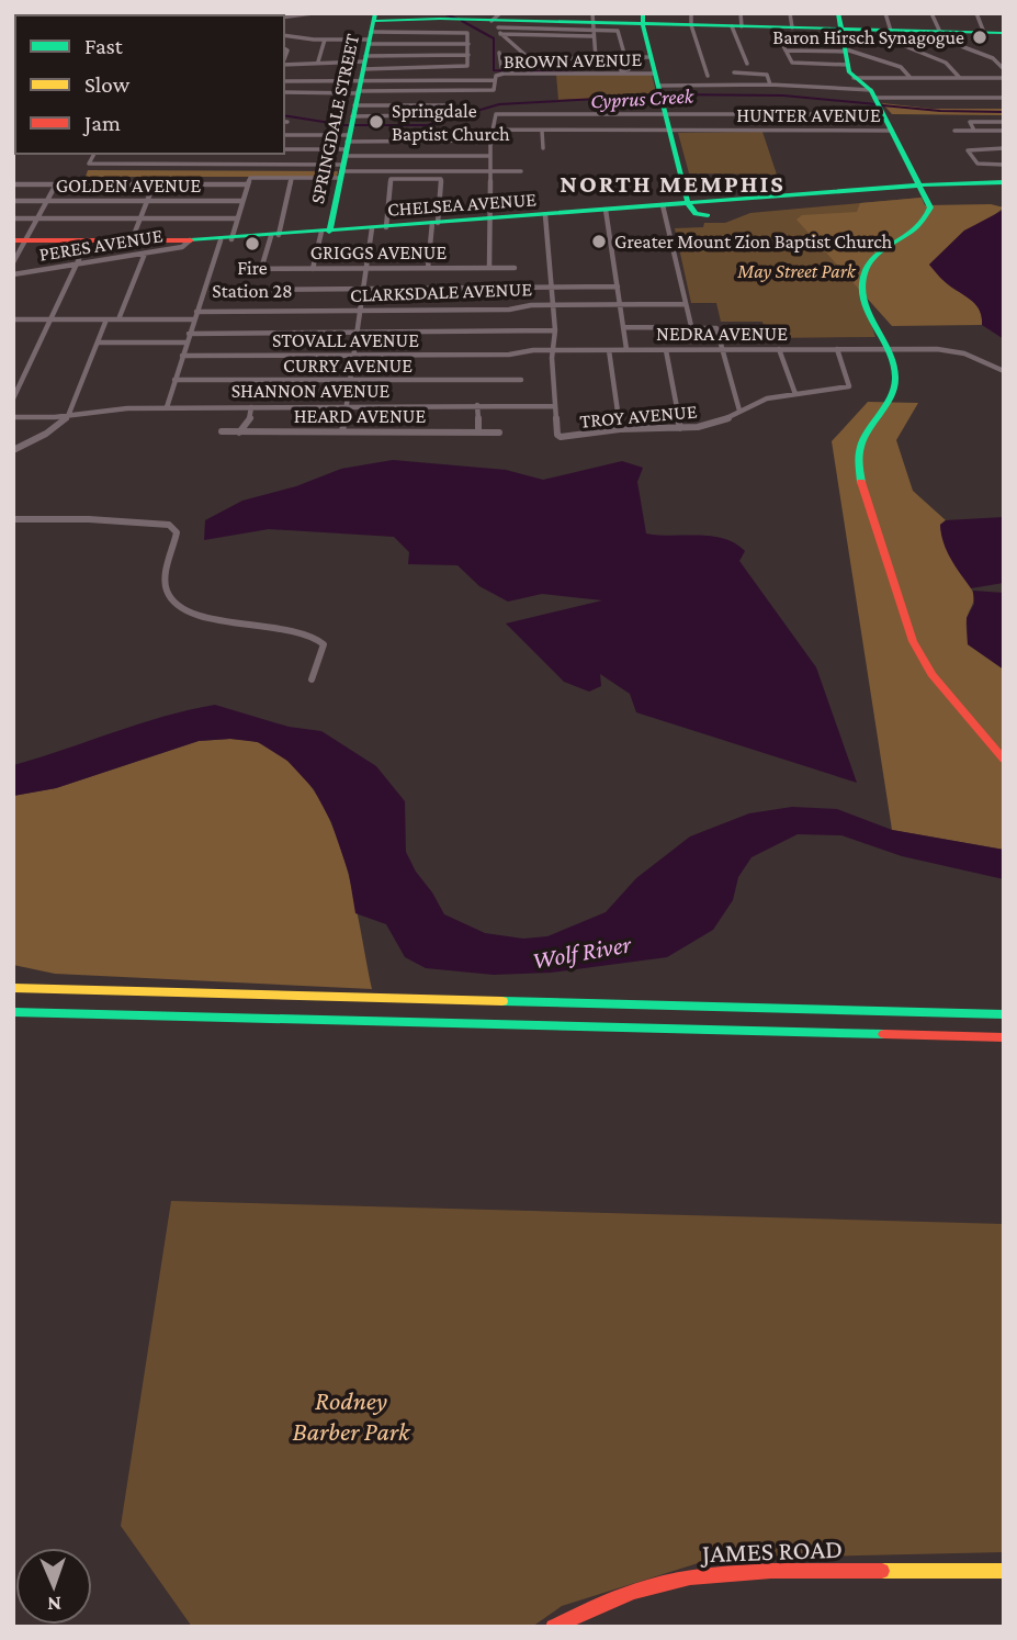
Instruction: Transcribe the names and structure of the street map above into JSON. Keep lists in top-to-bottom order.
{
  "streets": {
    "main road": ["SPRINGDALE STREET", "CHELSEA AVENUE", "JAMES ROAD"],
    "street": [
      "BROWN AVENUE",
      "HUNTER AVENUE",
      "GOLDEN AVENUE",
      "PERES AVENUE",
      "GRIGGS AVENUE",
      "CLARKSDALE AVENUE",
      "NEDRA AVENUE",
      "STOVALL AVENUE",
      "CURRY AVENUE",
      "SHANNON AVENUE",
      "HEARD AVENUE",
      "TROY AVENUE"
    ]
  },
  "crossings": [
    ["BROWN AVENUE", "SPRINGDALE STREET"],
    ["SPRINGDALE STREET", "CHELSEA AVENUE"],
    ["SPRINGDALE STREET", "GRIGGS AVENUE"],
    ["CHELSEA AVENUE", "PERES AVENUE"],
    ["NEDRA AVENUE", "STOVALL AVENUE"],
    ["NEDRA AVENUE", "TROY AVENUE"],
    ["SHANNON AVENUE", "TROY AVENUE"]
  ],
  "districts": ["NORTH MEMPHIS"],
  "water": ["Cyprus Creek", "Wolf River"],
  "parks": ["May Street Park", "Rodney Barber Park"],
  "places": [
    "Baron Hirsch Synagogue",
    "Springdale Baptist Church",
    "Greater Mount Zion Baptist Church",
    "Fire Station 28"
  ],
  "legend": ["Fast", "Slow", "Jam"],
  "north": "bottom"
}
